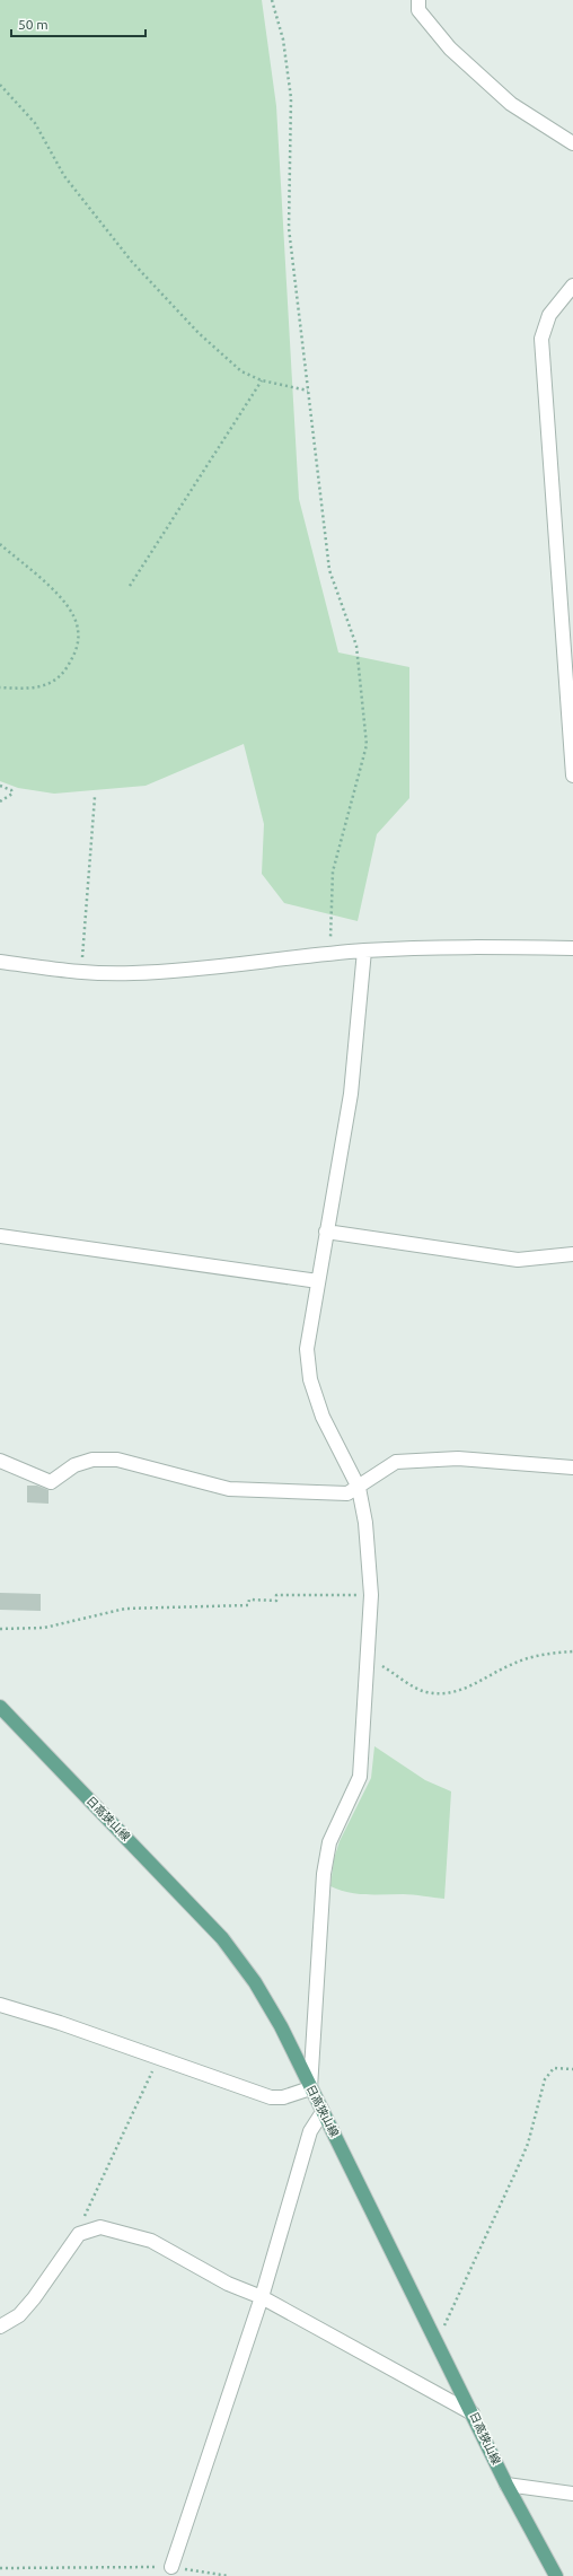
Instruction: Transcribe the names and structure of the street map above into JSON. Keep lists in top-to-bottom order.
{
  "streets": {
    "main road": ["日高狭山線"]
  },
  "scale_bar": "50 m"
}
